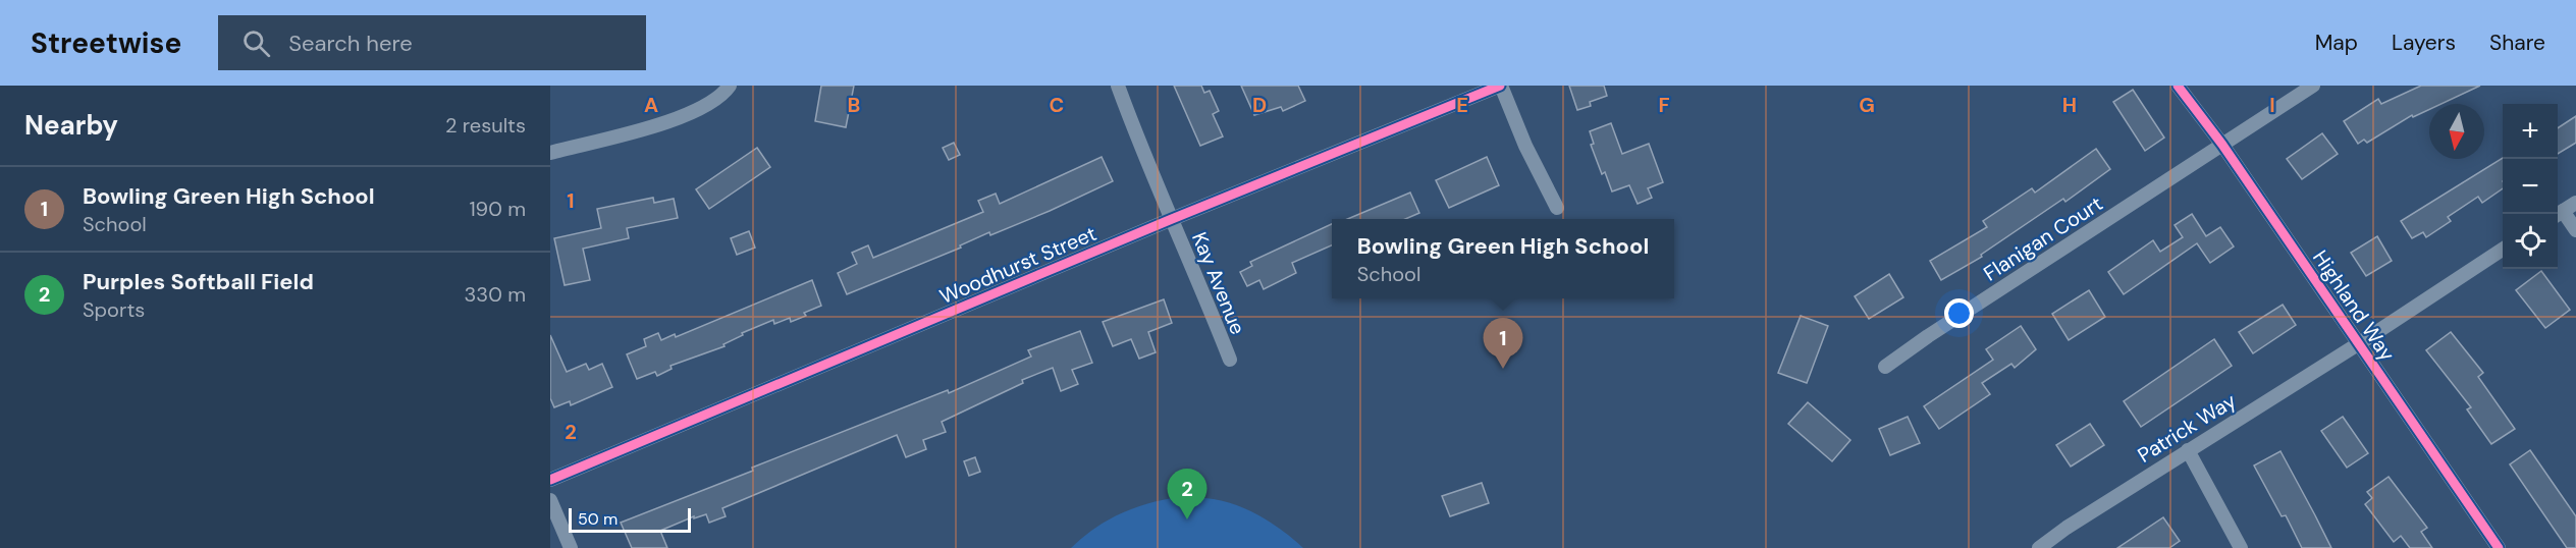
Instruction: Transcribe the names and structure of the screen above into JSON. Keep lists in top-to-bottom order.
{
  "streets": {
    "street": [
      "Flanigan Court",
      "Woodhurst Street",
      "Kay Avenue",
      "Highland Way",
      "Patrick Way"
    ]
  },
  "crossings": [
    ["Flanigan Court", "Highland Way"],
    ["Woodhurst Street", "Kay Avenue"],
    ["Highland Way", "Patrick Way"]
  ],
  "scale_bar": "50 m",
  "north": "bottom",
  "page": {
    "header": "Streetwise",
    "search": "Search here",
    "nav": ["Map", "Layers", "Share"],
    "heading": ["Nearby", "2 results"],
    "map_buttons": ["+", "−"],
    "list": [
      {
        "mark": "1",
        "name": "Bowling Green High School",
        "note": "School",
        "value": "190 m"
      },
      {
        "mark": "2",
        "name": "Purples Softball Field",
        "note": "Sports",
        "value": "330 m"
      }
    ],
    "popup": ["Bowling Green High School", "School"],
    "pins": ["1", "2"],
    "scale": "50 m"
  },
  "grid": {
    "columns": [
      "A",
      "B",
      "C",
      "D",
      "E",
      "F",
      "G",
      "H",
      "I"
    ],
    "rows": ["1", "2"]
  }
}
